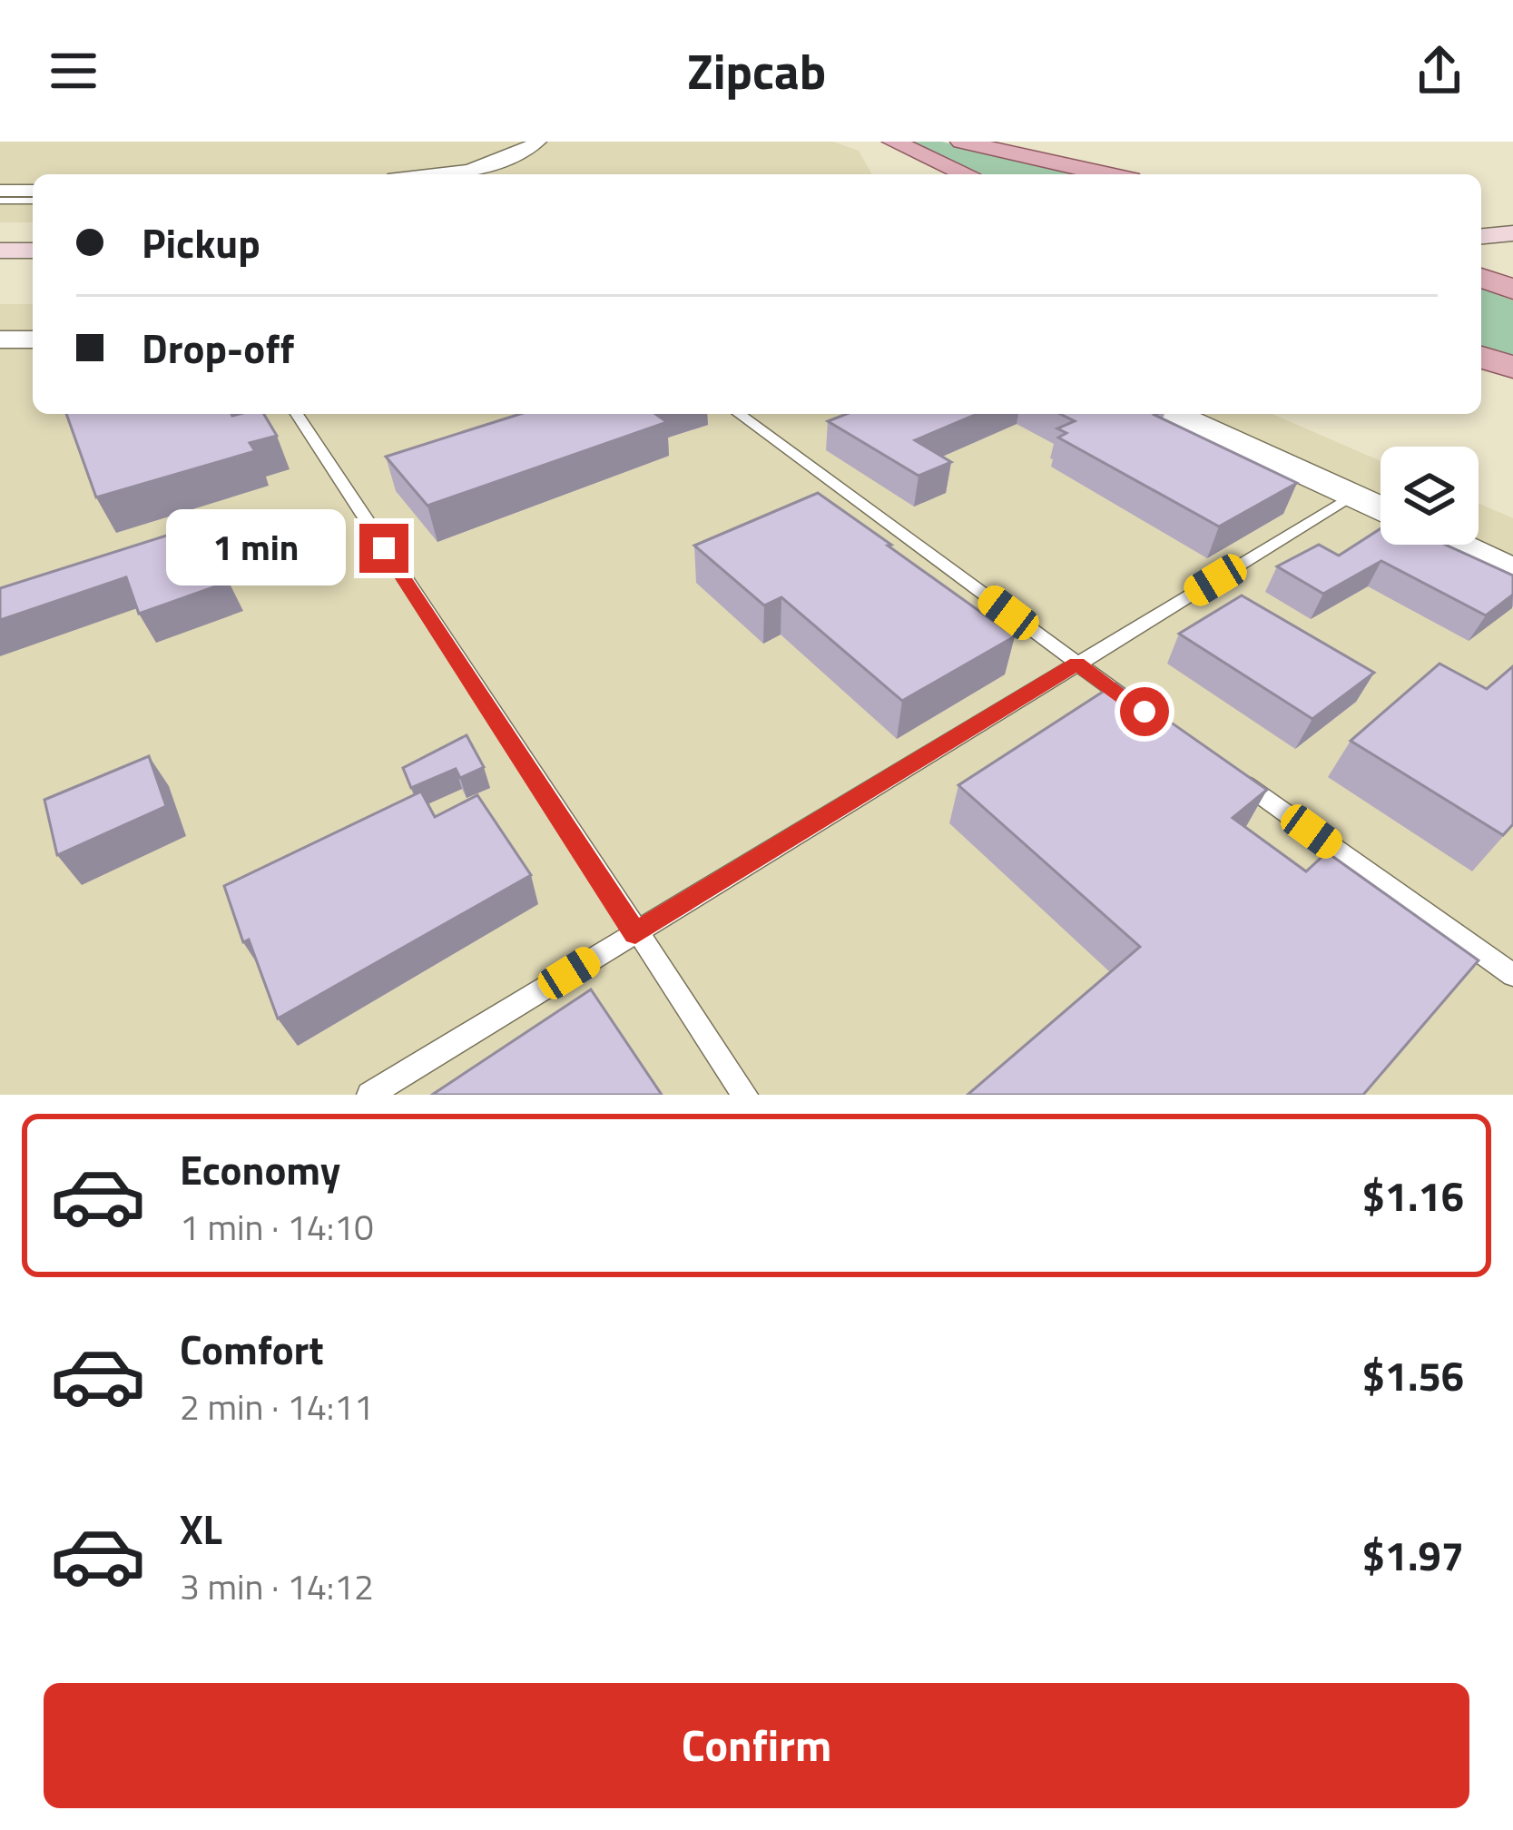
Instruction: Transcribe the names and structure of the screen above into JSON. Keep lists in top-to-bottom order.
{
  "page": {
    "header": "Zipcab",
    "banner": ["Pickup", "Drop-off"],
    "bubble": "1 min",
    "list": [
      {
        "name": "Economy",
        "note": "1 min · 14:10",
        "value": "$1.16"
      },
      {
        "name": "Comfort",
        "note": "2 min · 14:11",
        "value": "$1.56"
      },
      {
        "name": "XL",
        "note": "3 min · 14:12",
        "value": "$1.97"
      }
    ],
    "buttons": "Confirm"
  }
}
